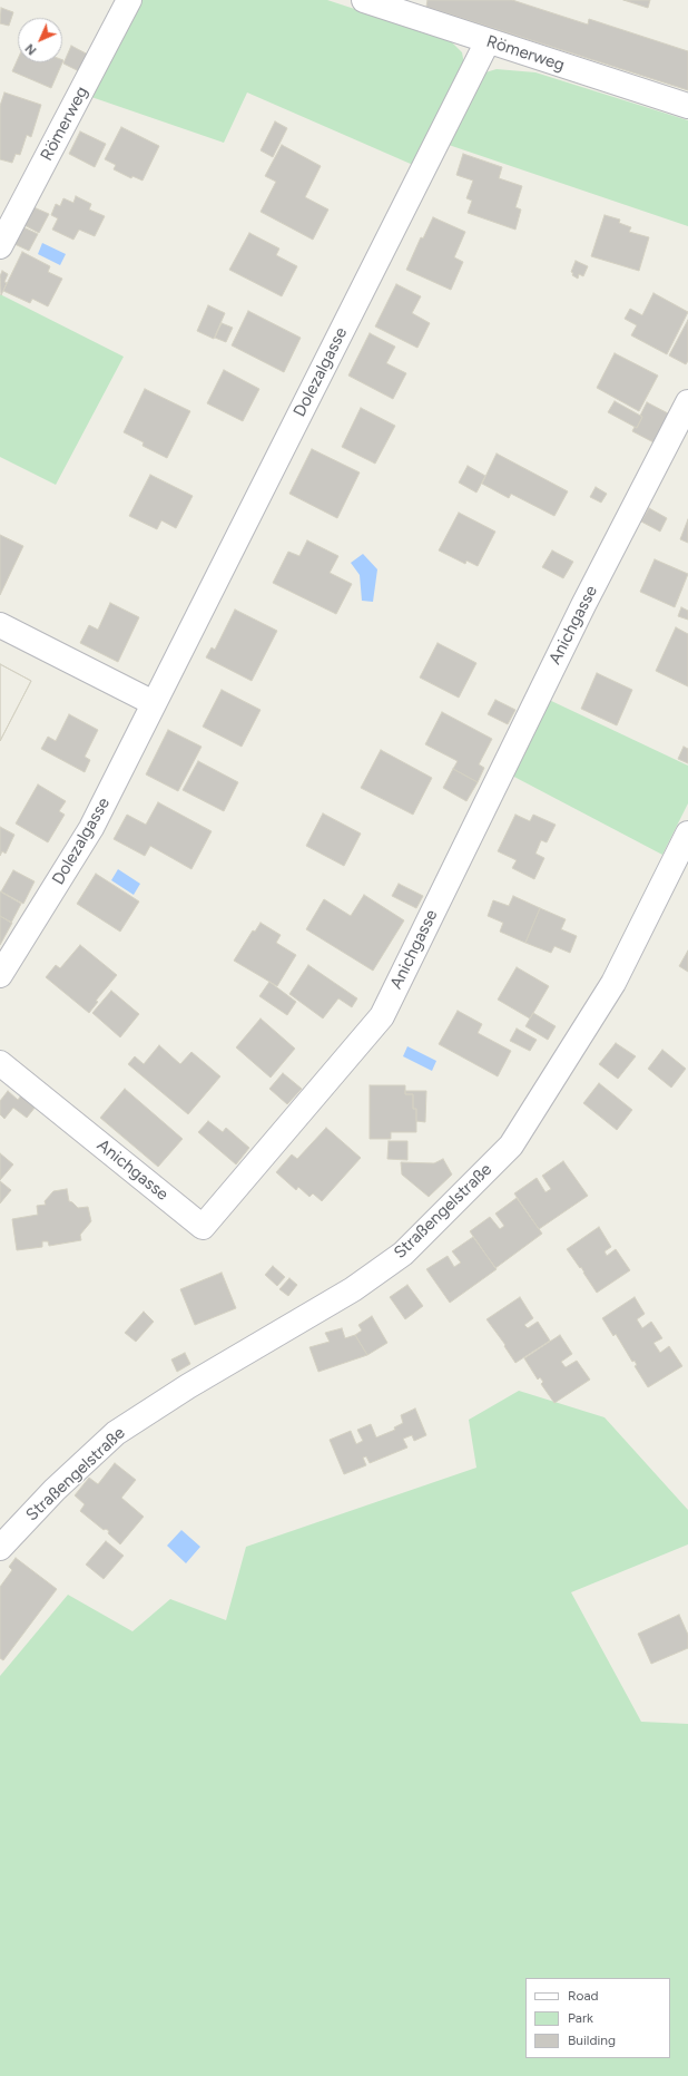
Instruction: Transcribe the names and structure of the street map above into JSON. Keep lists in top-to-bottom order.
{
  "streets": {
    "street": [
      "Römerweg",
      "Dolezalgasse",
      "Anichgasse",
      "Straßengelstraße"
    ]
  },
  "crossings": [
    ["Römerweg", "Dolezalgasse"]
  ],
  "legend": ["Road", "Park", "Building"],
  "north": "bottom left"
}
